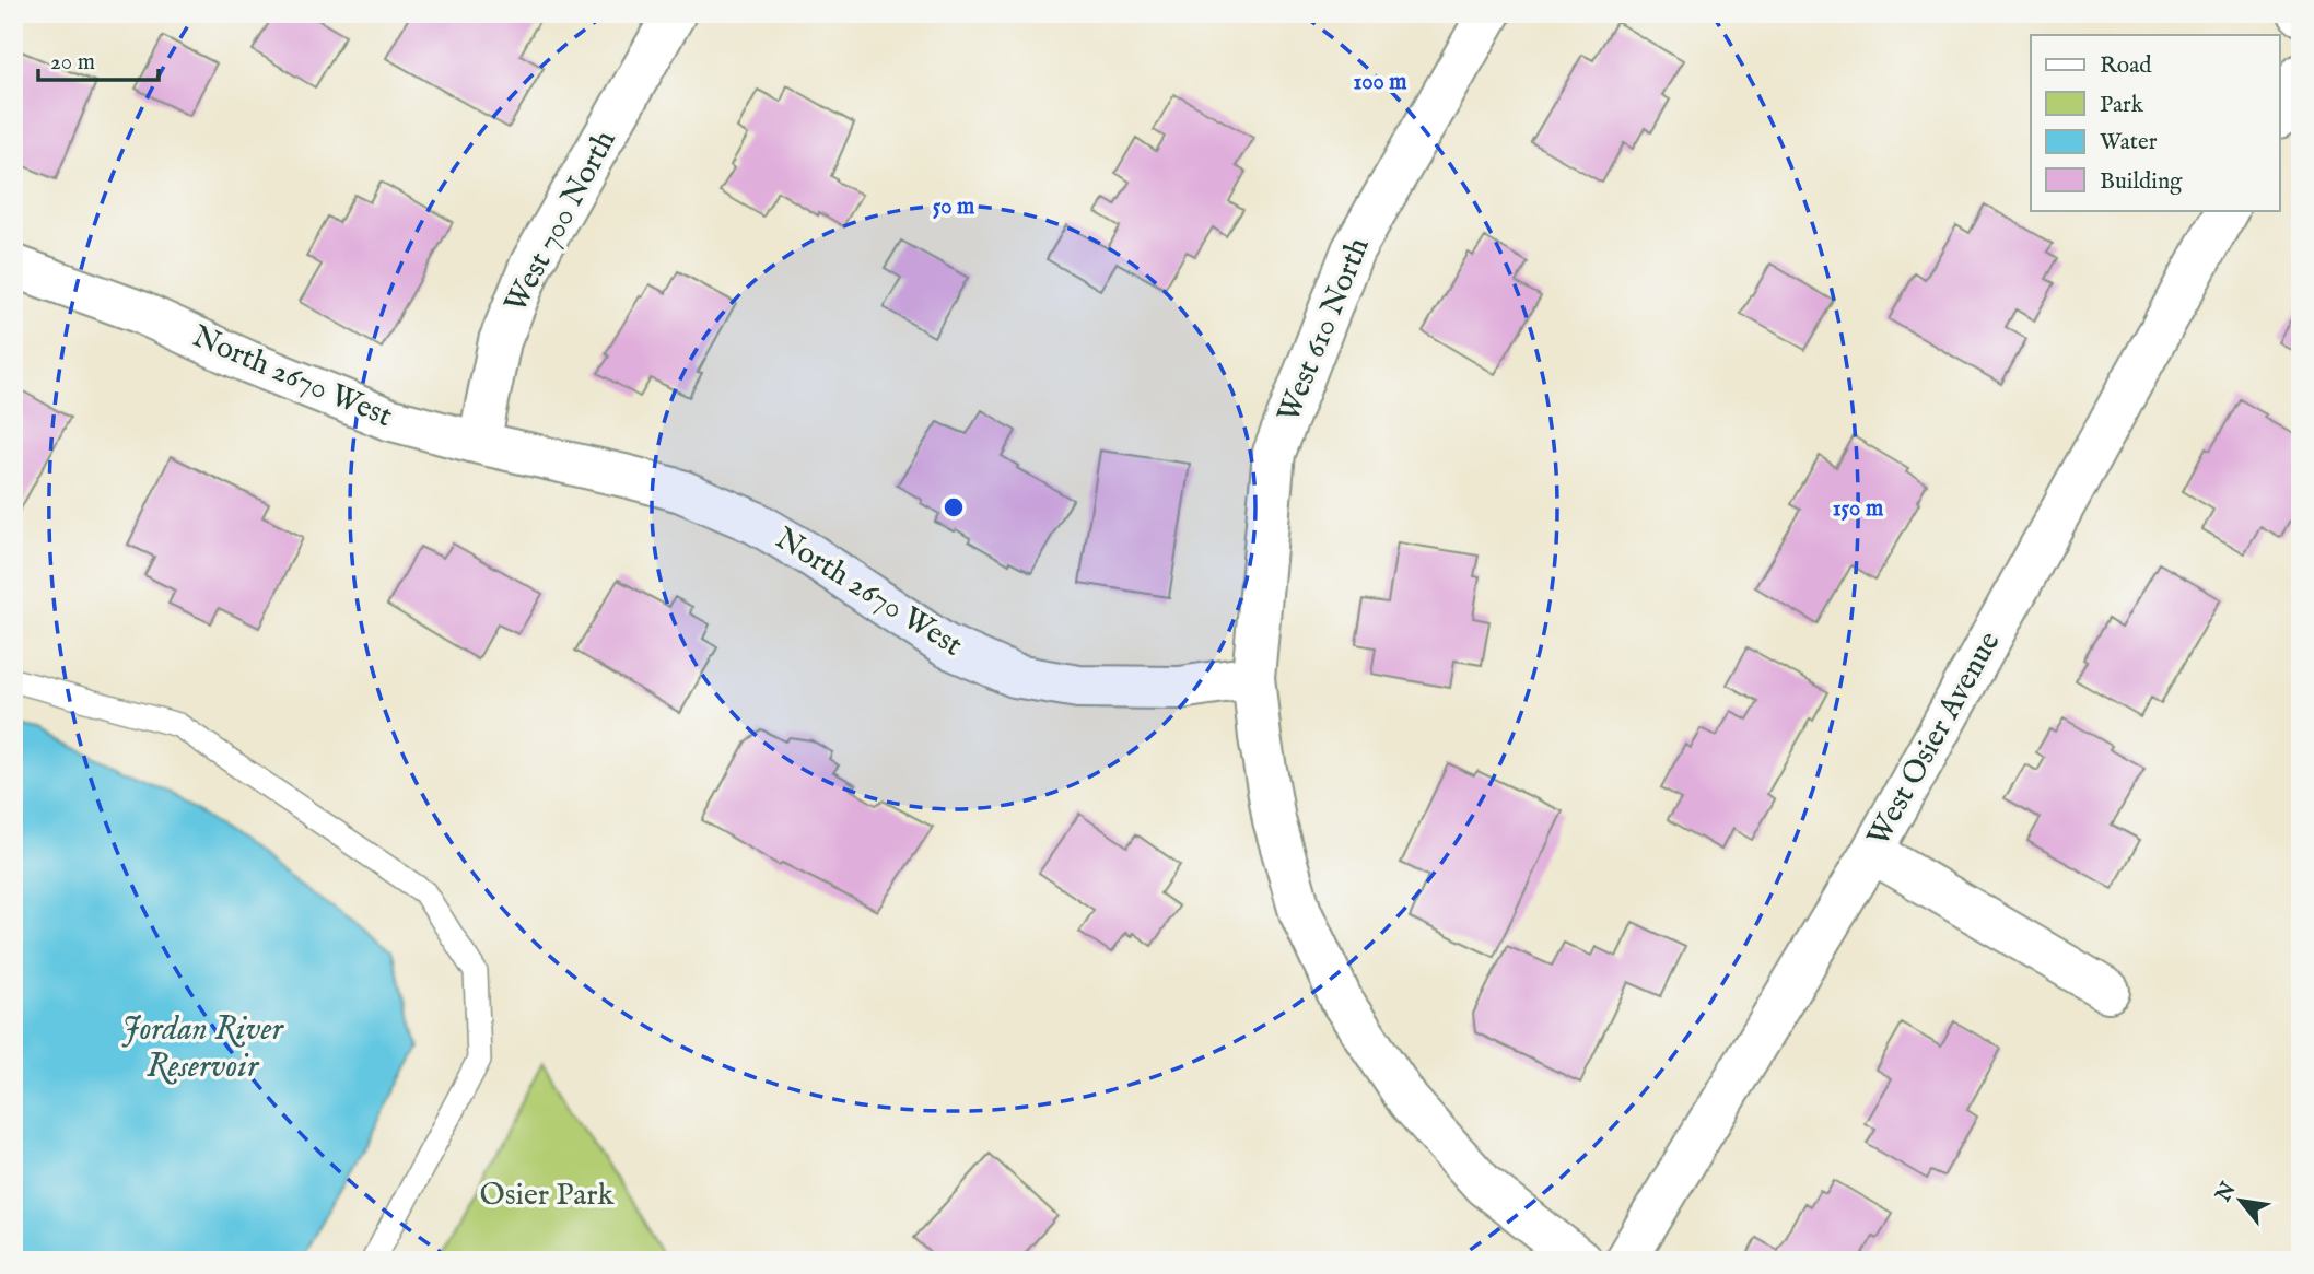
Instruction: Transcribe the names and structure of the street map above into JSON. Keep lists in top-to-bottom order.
{
  "streets": {
    "street": [
      "West 700 North",
      "West 610 North",
      "North 2670 West",
      "West Osier Avenue"
    ]
  },
  "crossings": [
    ["West 700 North", "North 2670 West"],
    ["West 610 North", "North 2670 West"]
  ],
  "water": ["Jordan River Reservoir"],
  "parks": ["Osier Park"],
  "legend": [
    "Road",
    "Park",
    "Water",
    "Building"
  ],
  "scale_bar": "20 m",
  "north": "top left",
  "rings": ["100 m", "50 m", "150 m"]
}
